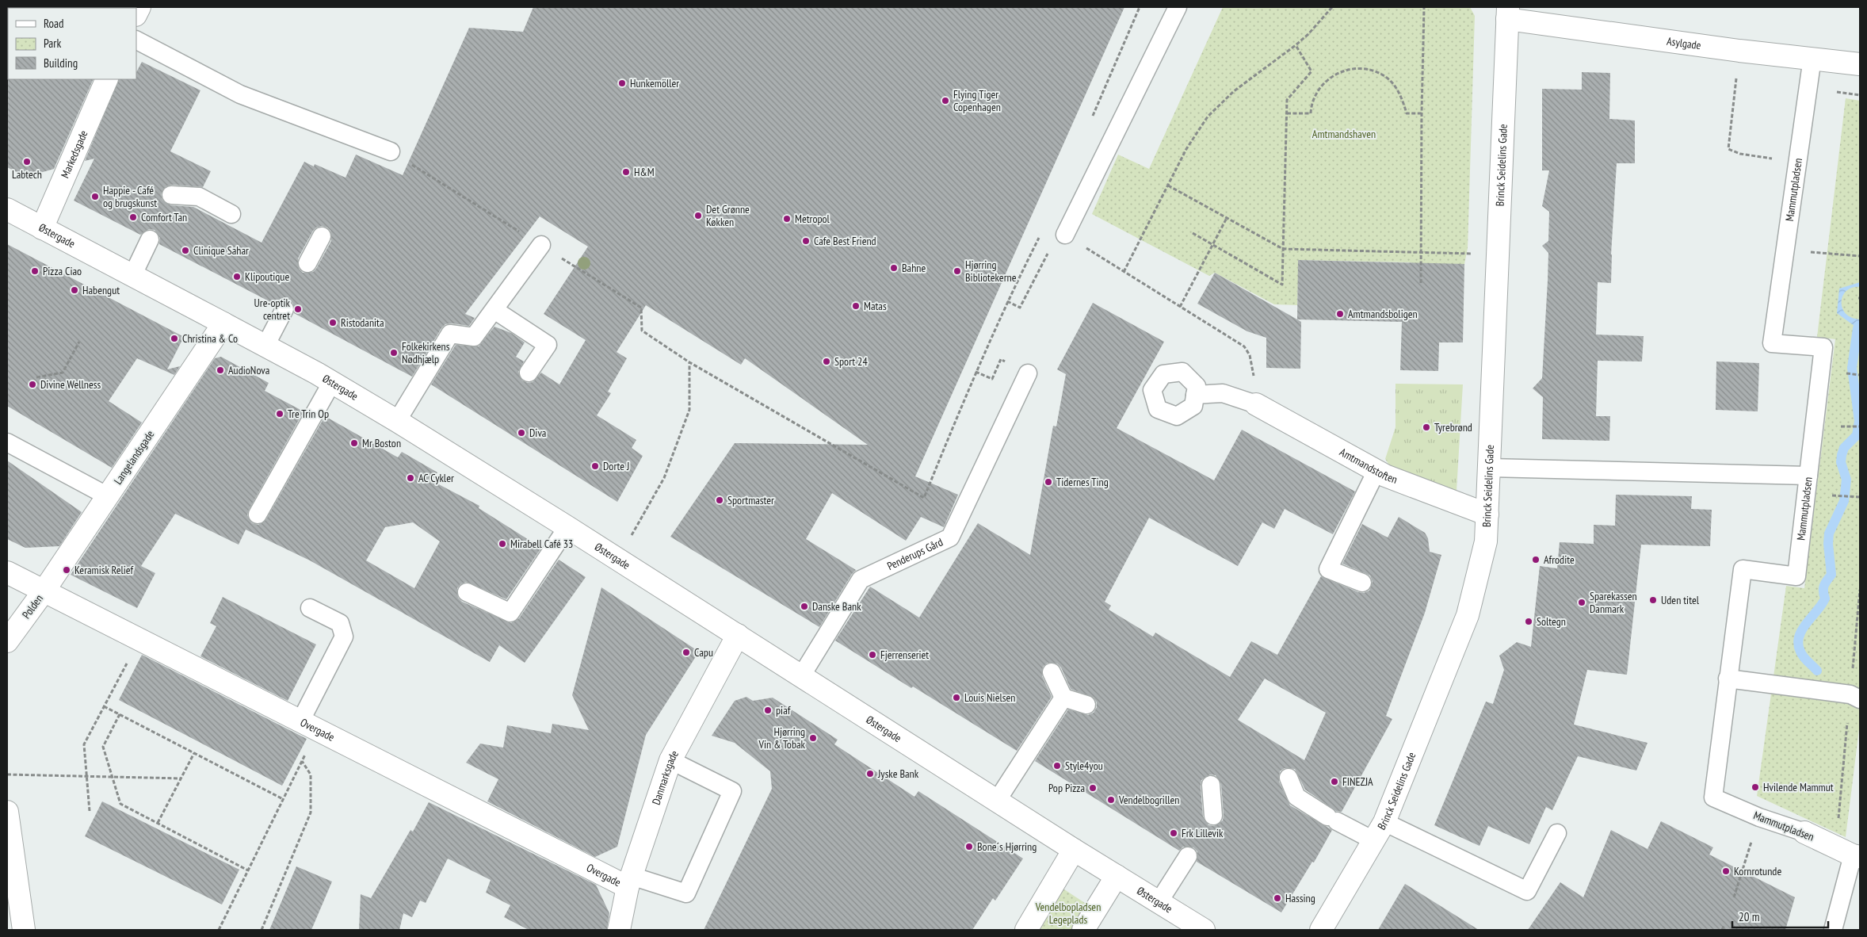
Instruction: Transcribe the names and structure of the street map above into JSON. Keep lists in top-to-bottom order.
{
  "streets": {
    "street": [
      "Asylgade",
      "Markedsgade",
      "Brinck Seidelins Gade",
      "Mammutpladsen",
      "Østergade",
      "Langelandsgade",
      "Amtmandstoften",
      "Polden",
      "Overgade",
      "Danmarksgade"
    ],
    "lane": ["Penderups Gård"]
  },
  "crossings": [
    ["Asylgade", "Brinck Seidelins Gade"],
    ["Asylgade", "Mammutpladsen"],
    ["Markedsgade", "Østergade"],
    ["Brinck Seidelins Gade", "Amtmandstoften"],
    ["Østergade", "Langelandsgade"],
    ["Østergade", "Penderups Gård"],
    ["Østergade", "Danmarksgade"],
    ["Langelandsgade", "Polden"],
    ["Langelandsgade", "Overgade"],
    ["Polden", "Overgade"],
    ["Overgade", "Danmarksgade"]
  ],
  "parks": ["Amtmandshaven", "Vendelbopladsen Legeplads"],
  "places": [
    "Hunkemöller",
    "Flying Tiger Copenhagen",
    "Labtech",
    "H&M",
    "Happie - Café og brugskunst",
    "Det Grønne Køkken",
    "Comfort Tan",
    "Metropol",
    "Cafe Best Friend",
    "Clinique Sahar",
    "Bahne",
    "Pizza Ciao",
    "Hjørring Bibliotekerne",
    "Klipoutique",
    "Habengut",
    "Matas",
    "Ure-optik centret",
    "Amtmandsboligen",
    "Ristodanita",
    "Christina & Co",
    "Folkekirkens Nødhjælp",
    "Sport 24",
    "AudioNova",
    "Divine Wellness",
    "Tre Trin Op",
    "Tyrebrønd",
    "Diva",
    "Mr Boston",
    "Dorte J",
    "AC Cykler",
    "Tidernes Ting",
    "Sportmaster",
    "Mirabell Café 33",
    "Afrodite",
    "Keramisk Relief",
    "Uden titel",
    "Sparekassen Danmark",
    "Danske Bank",
    "Soltegn",
    "Capu",
    "Fjerrenseriet",
    "Louis Nielsen",
    "piaf",
    "Hjørring Vin & Tobak",
    "Style4you",
    "Jyske Bank",
    "FINEZJA",
    "Hvilende Mammut",
    "Pop Pizza",
    "Vendelbogrillen",
    "Frk Lillevik",
    "Bone´s Hjørring",
    "Kornrotunde",
    "Hassing"
  ],
  "legend": ["Road", "Park", "Building"],
  "scale_bar": "20 m"
}
